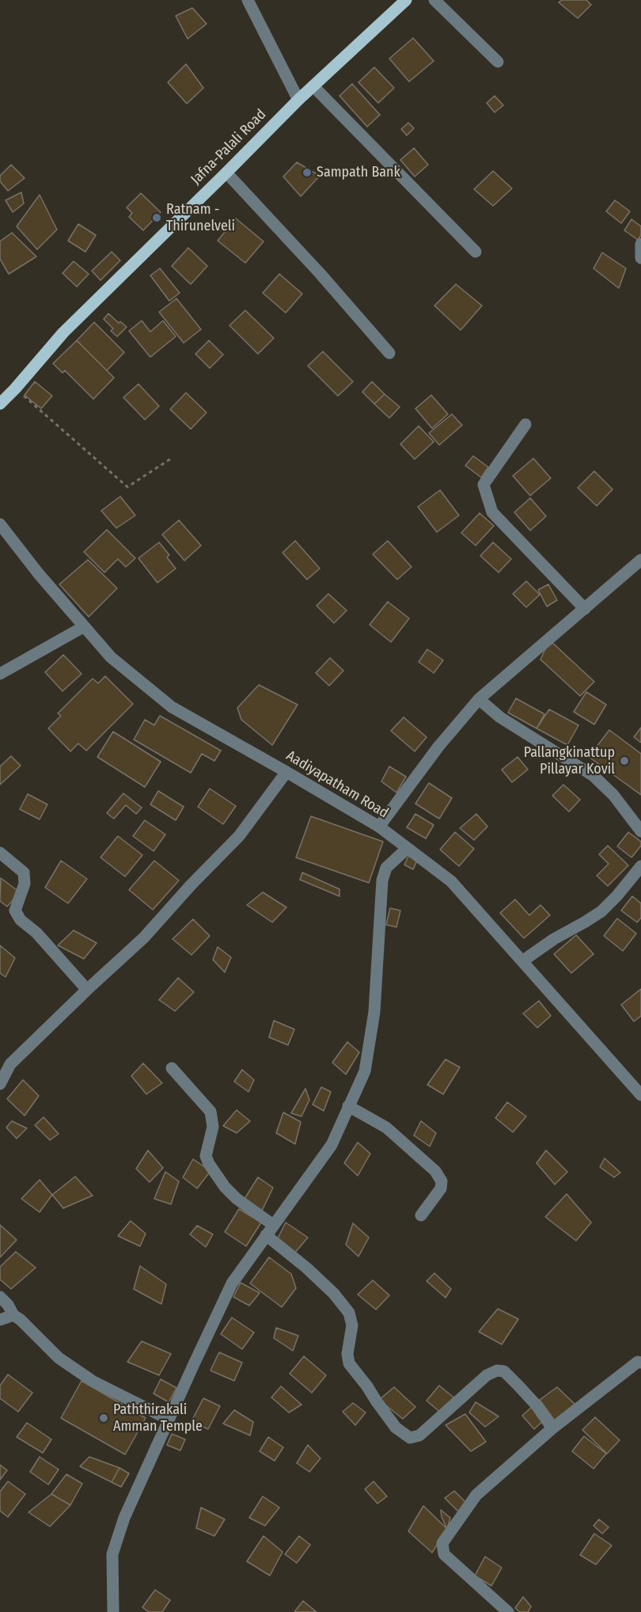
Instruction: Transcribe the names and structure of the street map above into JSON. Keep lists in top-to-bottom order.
{
  "streets": {
    "main road": ["Jafna-Palali Road"],
    "street": ["Aadiyapatham Road"]
  },
  "places": [
    "Sampath Bank",
    "Ratnam - Thirunelveli",
    "Pallangkinattup Pillayar Kovil",
    "Paththirakali Amman Temple"
  ]
}
